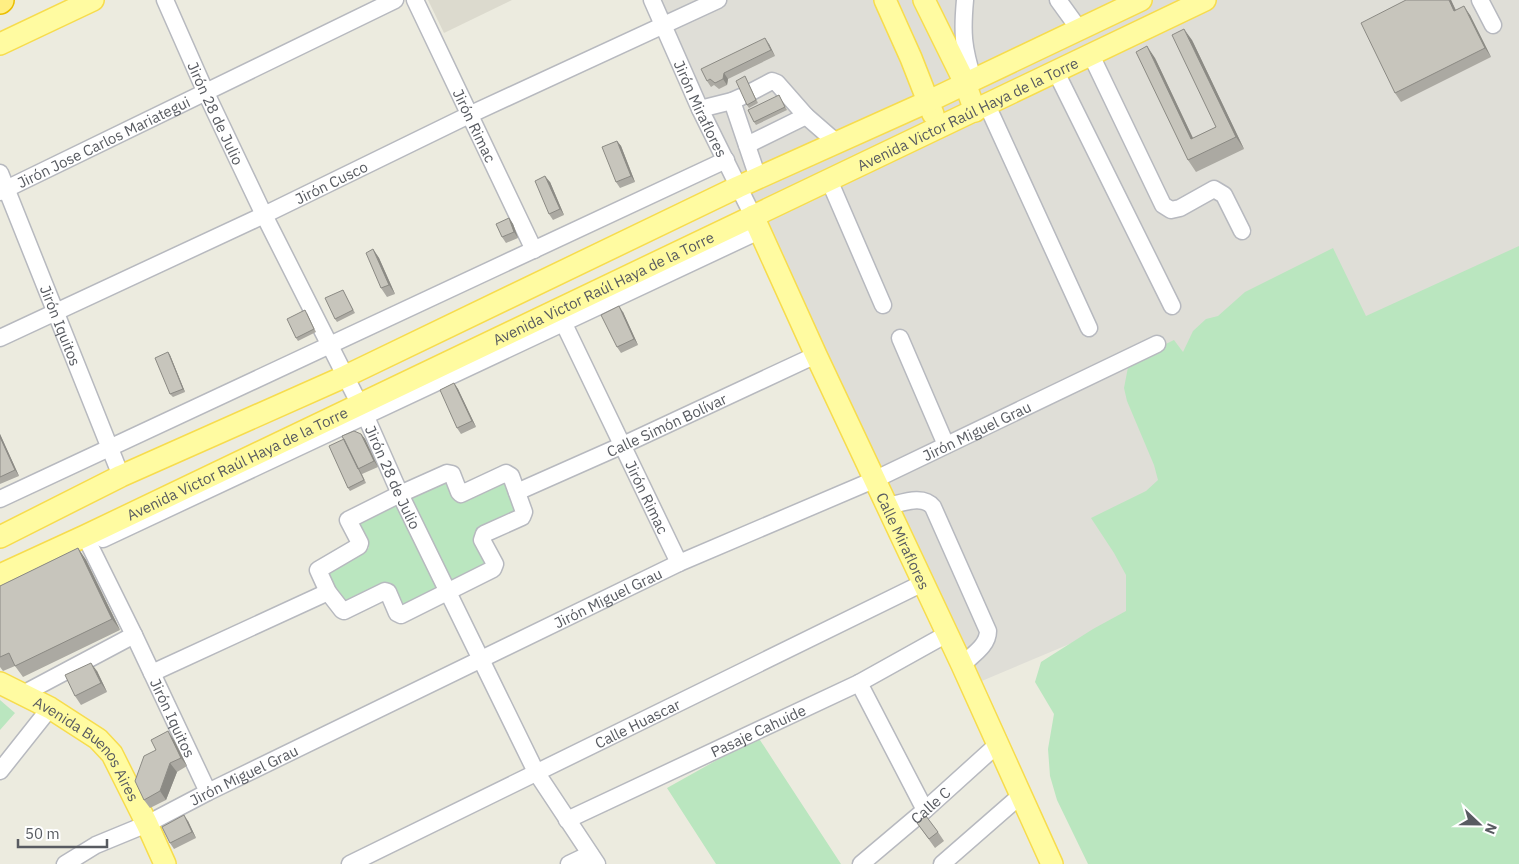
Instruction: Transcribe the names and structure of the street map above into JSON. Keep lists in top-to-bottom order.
{
  "streets": {
    "main road": ["Avenida Victor Raúl Haya de la Torre", "Calle Miraflores", "Avenida Buenos Aires"],
    "street": [
      "Jirón Miraflores",
      "Jirón 28 de Julio",
      "Jirón Rimac",
      "Jirón Jose Carlos Mariategui",
      "Jirón Cusco",
      "Jirón Iquitos",
      "Calle Simón Bolívar",
      "Jirón Miguel Grau",
      "Calle Huascar",
      "Pasaje Cahuide",
      "Calle C"
    ]
  },
  "crossings": [
    ["Jirón Miraflores", "Avenida Victor Raúl Haya de la Torre"],
    ["Jirón Miraflores", "Jirón Cusco"],
    ["Jirón Miraflores", "Calle Miraflores"],
    ["Jirón 28 de Julio", "Avenida Victor Raúl Haya de la Torre"],
    ["Jirón 28 de Julio", "Jirón Jose Carlos Mariategui"],
    ["Jirón 28 de Julio", "Jirón Cusco"],
    ["Jirón 28 de Julio", "Jirón Miguel Grau"],
    ["Jirón 28 de Julio", "Calle Huascar"],
    ["Jirón 28 de Julio", "Pasaje Cahuide"],
    ["Avenida Victor Raúl Haya de la Torre", "Jirón Iquitos"],
    ["Avenida Victor Raúl Haya de la Torre", "Calle Miraflores"],
    ["Jirón Rimac", "Jirón Cusco"],
    ["Jirón Rimac", "Calle Simón Bolívar"],
    ["Jirón Rimac", "Jirón Miguel Grau"],
    ["Jirón Jose Carlos Mariategui", "Jirón Iquitos"],
    ["Jirón Cusco", "Jirón Iquitos"],
    ["Jirón Iquitos", "Jirón Miguel Grau"],
    ["Calle Simón Bolívar", "Calle Miraflores"],
    ["Jirón Miguel Grau", "Calle Miraflores"],
    ["Jirón Miguel Grau", "Avenida Buenos Aires"],
    ["Calle Miraflores", "Calle Huascar"],
    ["Calle Miraflores", "Pasaje Cahuide"],
    ["Calle Miraflores", "Calle C"]
  ],
  "scale_bar": "50 m",
  "north": "right"
}
